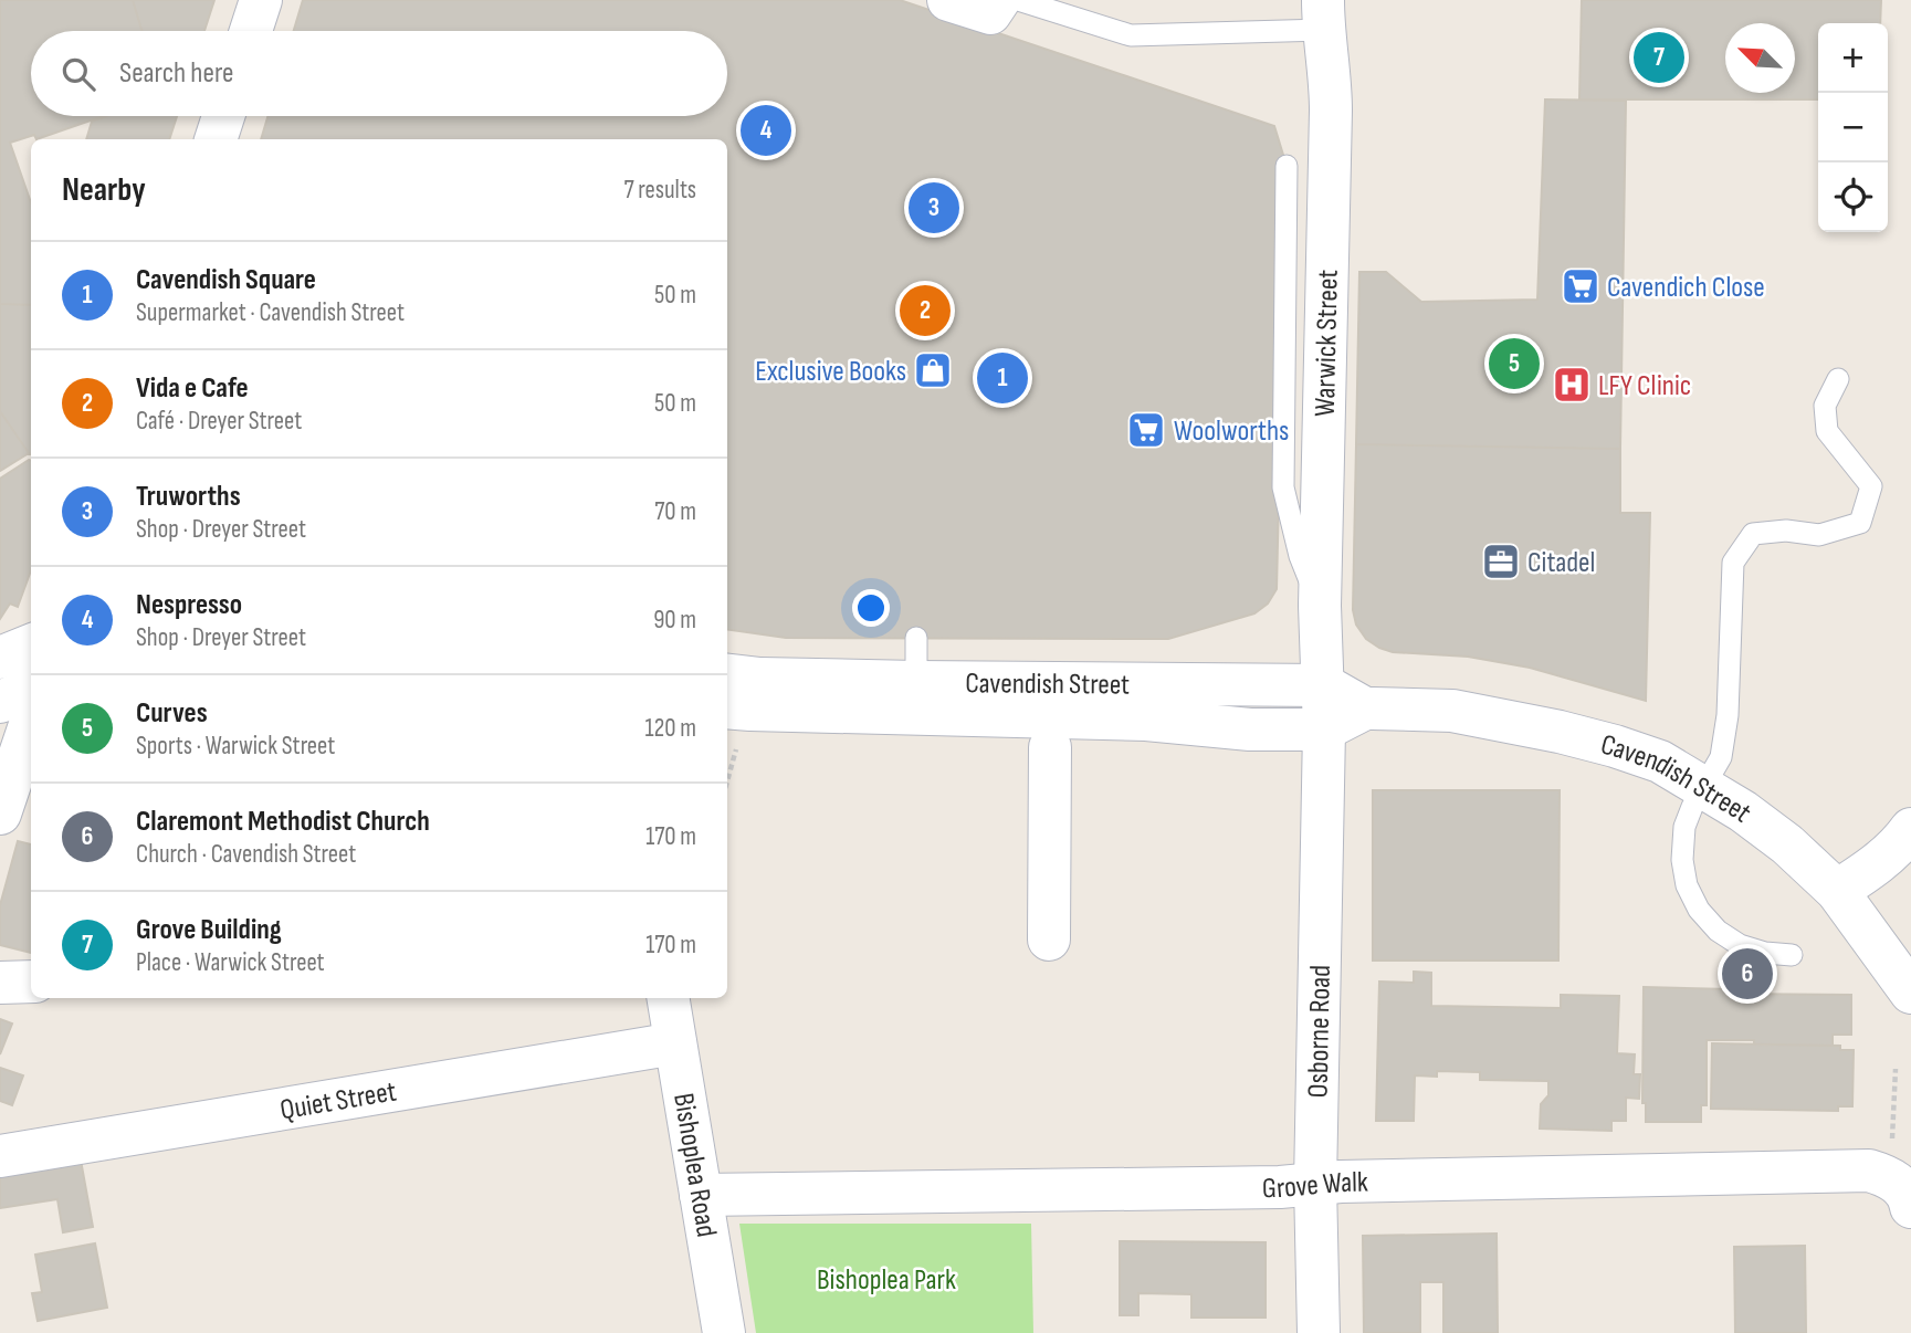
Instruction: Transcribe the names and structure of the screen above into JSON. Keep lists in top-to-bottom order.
{
  "streets": {
    "street": [
      "Warwick Street",
      "Cavendish Street",
      "Osborne Road",
      "Quiet Street",
      "Bishoplea Road",
      "Grove Walk"
    ]
  },
  "crossings": [
    ["Warwick Street", "Cavendish Street"],
    ["Warwick Street", "Osborne Road"],
    ["Cavendish Street", "Osborne Road"],
    ["Osborne Road", "Grove Walk"],
    ["Quiet Street", "Bishoplea Road"],
    ["Bishoplea Road", "Grove Walk"]
  ],
  "parks": ["Bishoplea Park"],
  "places": {
    "supermarket": ["Cavendich Close", "Woolworths"],
    "shop": ["Exclusive Books"],
    "hospital": ["LFY Clinic"],
    "office": ["Citadel"]
  },
  "north": "top left",
  "page": {
    "map_buttons": ["+", "−"],
    "pins": [
      "7",
      "4",
      "3",
      "2",
      "5",
      "1",
      "6"
    ],
    "search": "Search here",
    "heading": ["Nearby", "7 results"],
    "list": [
      {
        "mark": "1",
        "name": "Cavendish Square",
        "note": "Supermarket · Cavendish Street",
        "value": "50 m"
      },
      {
        "mark": "2",
        "name": "Vida e Cafe",
        "note": "Café · Dreyer Street",
        "value": "50 m"
      },
      {
        "mark": "3",
        "name": "Truworths",
        "note": "Shop · Dreyer Street",
        "value": "70 m"
      },
      {
        "mark": "4",
        "name": "Nespresso",
        "note": "Shop · Dreyer Street",
        "value": "90 m"
      },
      {
        "mark": "5",
        "name": "Curves",
        "note": "Sports · Warwick Street",
        "value": "120 m"
      },
      {
        "mark": "6",
        "name": "Claremont Methodist Church",
        "note": "Church · Cavendish Street",
        "value": "170 m"
      },
      {
        "mark": "7",
        "name": "Grove Building",
        "note": "Place · Warwick Street",
        "value": "170 m"
      }
    ]
  }
}
